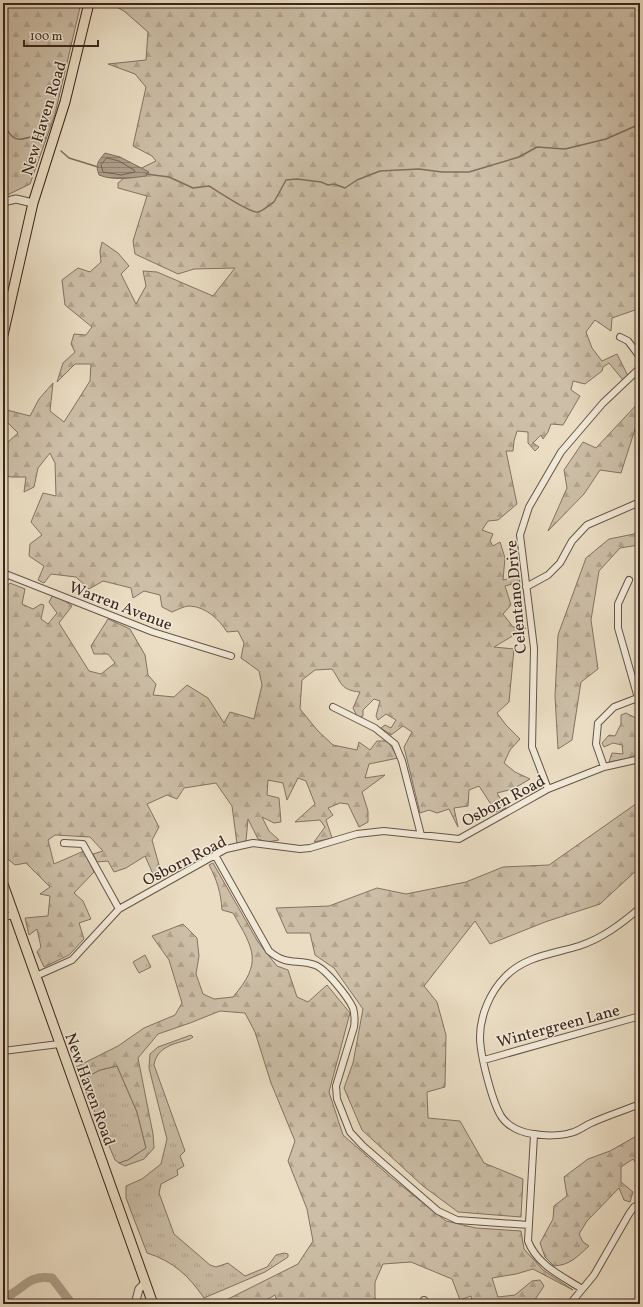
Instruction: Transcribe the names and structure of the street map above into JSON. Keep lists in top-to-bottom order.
{
  "streets": {
    "main road": ["New Haven Road"],
    "street": [
      "Celentano Drive",
      "Warren Avenue",
      "Osborn Road",
      "Wintergreen Lane"
    ]
  },
  "crossings": [
    ["New Haven Road", "Osborn Road"],
    ["Celentano Drive", "Osborn Road"]
  ],
  "scale_bar": "100 m"
}
